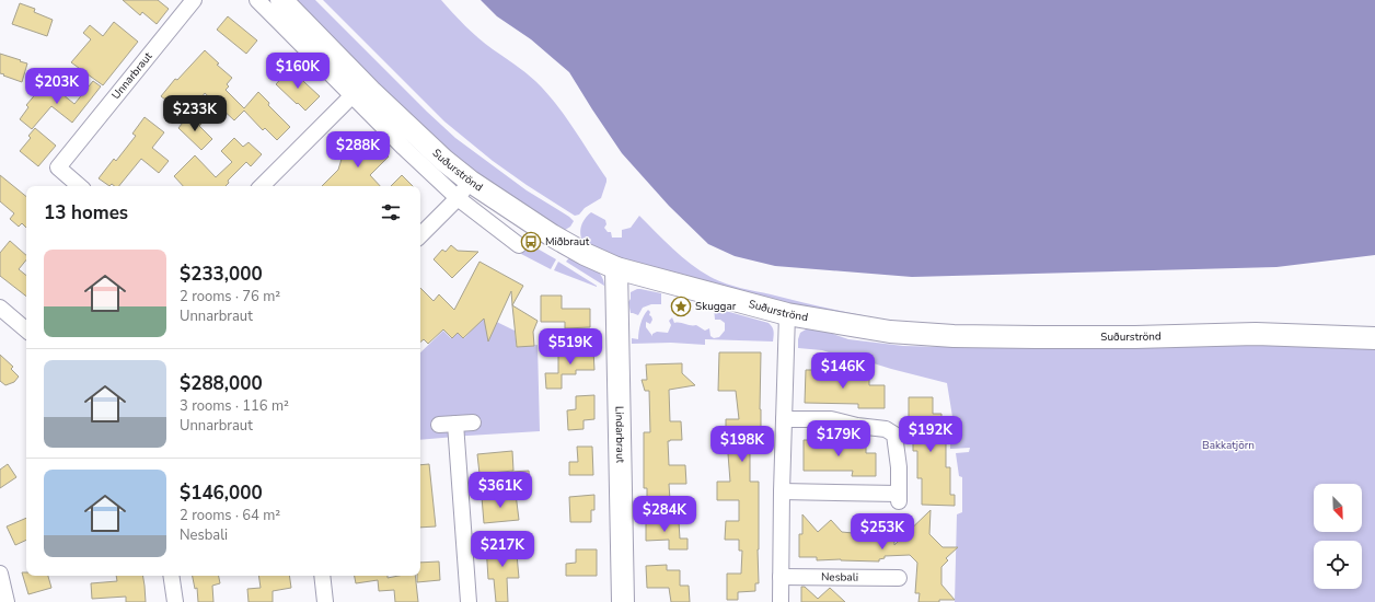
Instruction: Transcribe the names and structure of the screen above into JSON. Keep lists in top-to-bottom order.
{
  "streets": {
    "street": [
      "Unnarbraut",
      "Suðurströnd",
      "Lindarbraut",
      "Nesbali"
    ]
  },
  "crossings": [
    ["Suðurströnd", "Lindarbraut"]
  ],
  "parks": ["Bakkatjörn"],
  "places": {
    "bus stop": ["Miðbraut"],
    "place": ["Skuggar"]
  },
  "north": "bottom right",
  "page": {
    "price": [
      "$160K",
      "$203K",
      "$233K",
      "$288K",
      "$519K",
      "$146K",
      "$192K",
      "$179K",
      "$198K",
      "$361K",
      "$284K",
      "$253K",
      "$217K"
    ],
    "heading": "13 homes",
    "list": [
      {
        "name": "$233,000",
        "note": "2 rooms · 76 m² · Unnarbraut"
      },
      {
        "name": "$288,000",
        "note": "3 rooms · 116 m² · Unnarbraut"
      },
      {
        "name": "$146,000",
        "note": "2 rooms · 64 m² · Nesbali"
      }
    ]
  }
}
